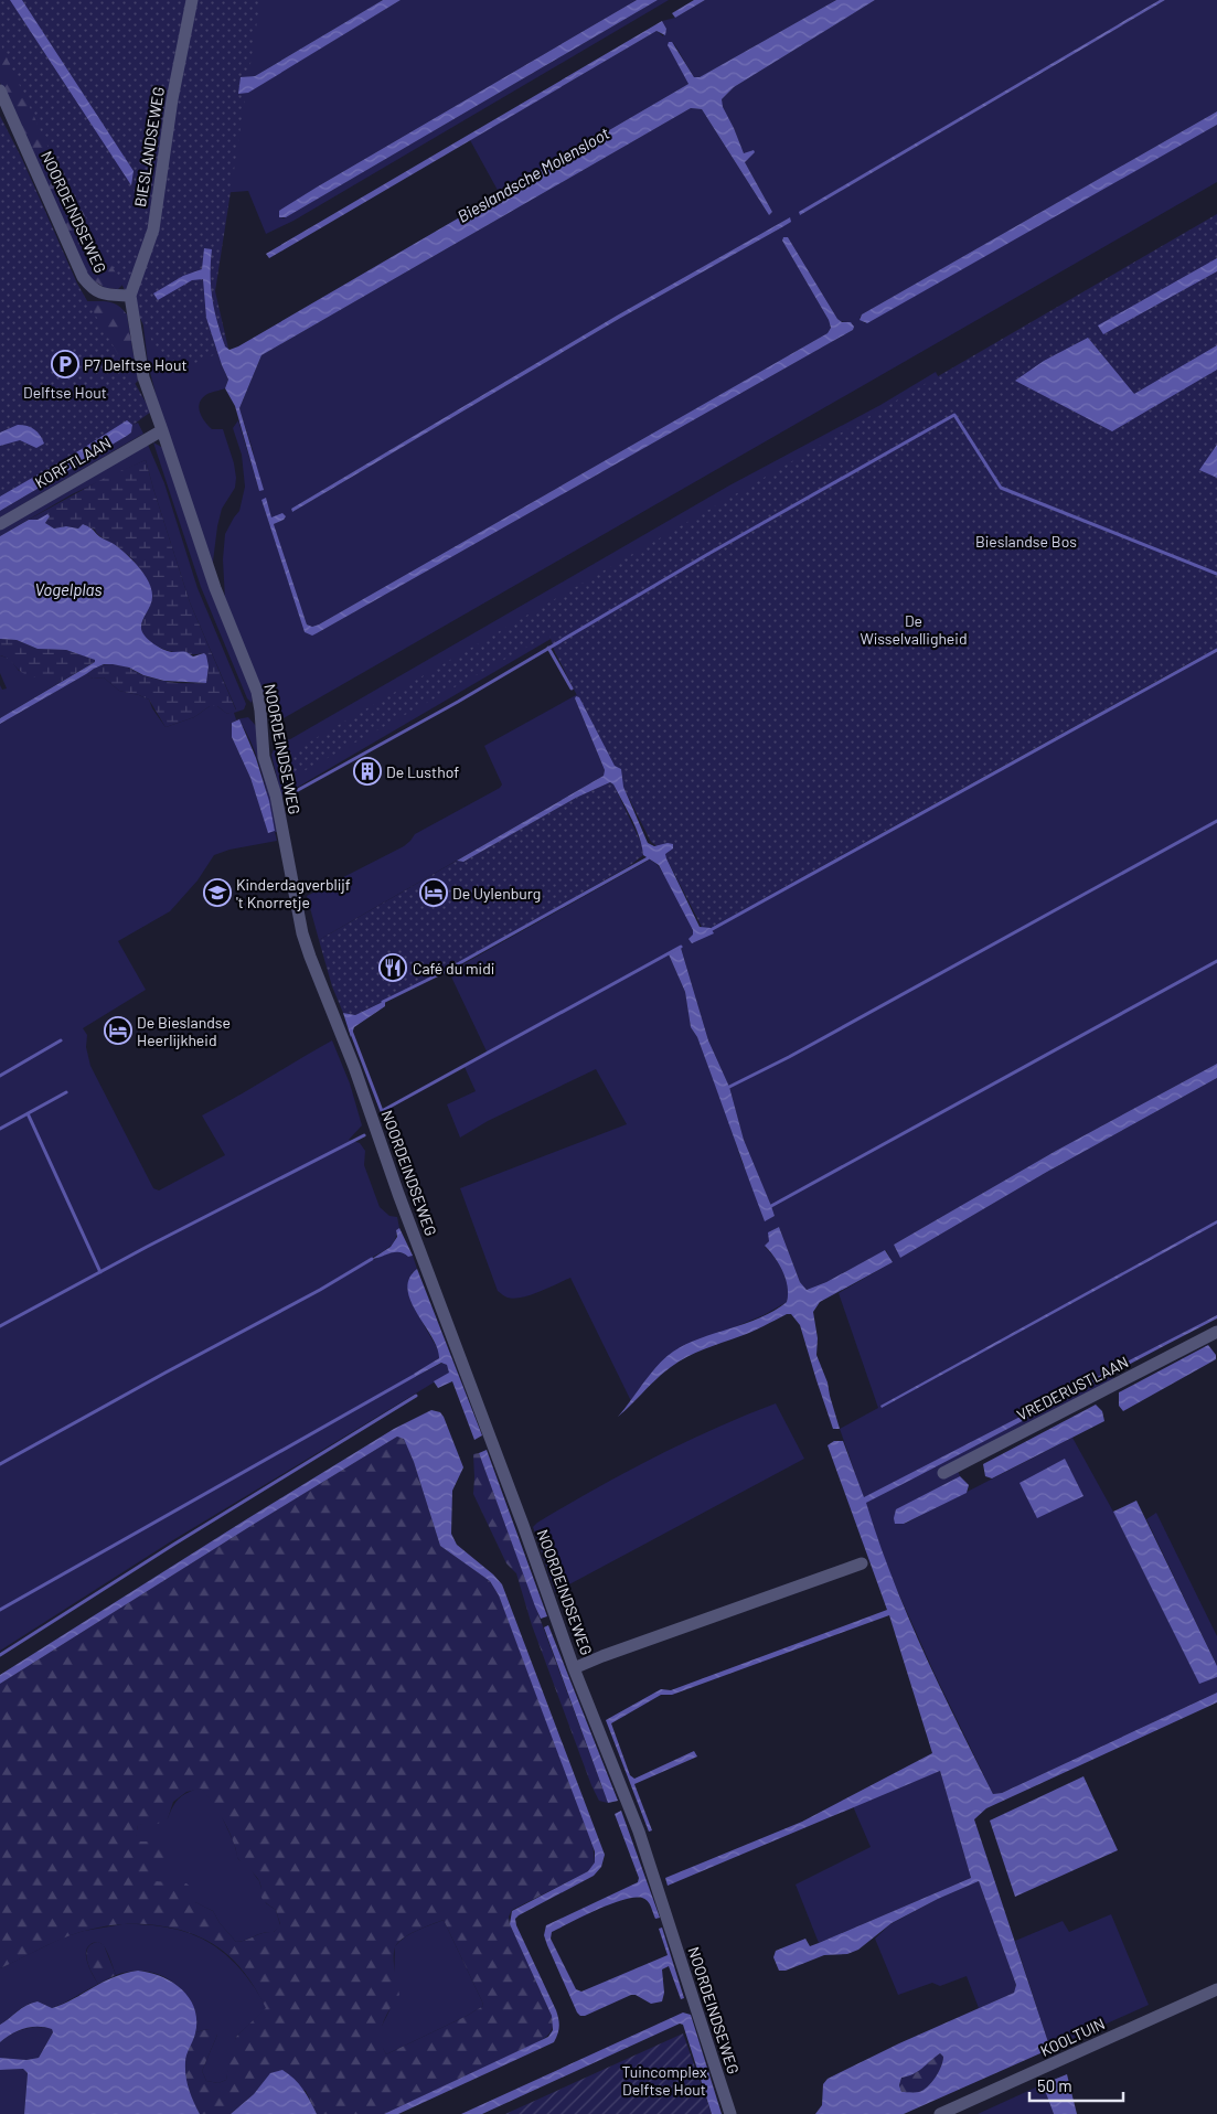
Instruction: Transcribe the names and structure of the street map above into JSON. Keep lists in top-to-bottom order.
{
  "streets": {
    "street": [
      "BIESLANDSEWEG",
      "NOORDEINDSEWEG",
      "KORFTLAAN",
      "VREDERUSTLAAN",
      "KOOLTUIN"
    ]
  },
  "crossings": [
    ["BIESLANDSEWEG", "NOORDEINDSEWEG"],
    ["NOORDEINDSEWEG", "KORFTLAAN"]
  ],
  "water": ["Bieslandsche Molensloot", "Vogelplas"],
  "parks": [
    "Delftse Hout",
    "Bieslandse Bos",
    "De Wisselvalligheid",
    "Tuincomplex Delftse Hout"
  ],
  "places": {
    "parking": ["P7 Delftse Hout"],
    "building": ["De Lusthof"],
    "school or university": ["Kinderdagverblijf 't Knorretje"],
    "hotel": ["De Uylenburg", "De Bieslandse Heerlijkheid"],
    "restaurant": ["Café du midi"]
  },
  "scale_bar": "50 m"
}
